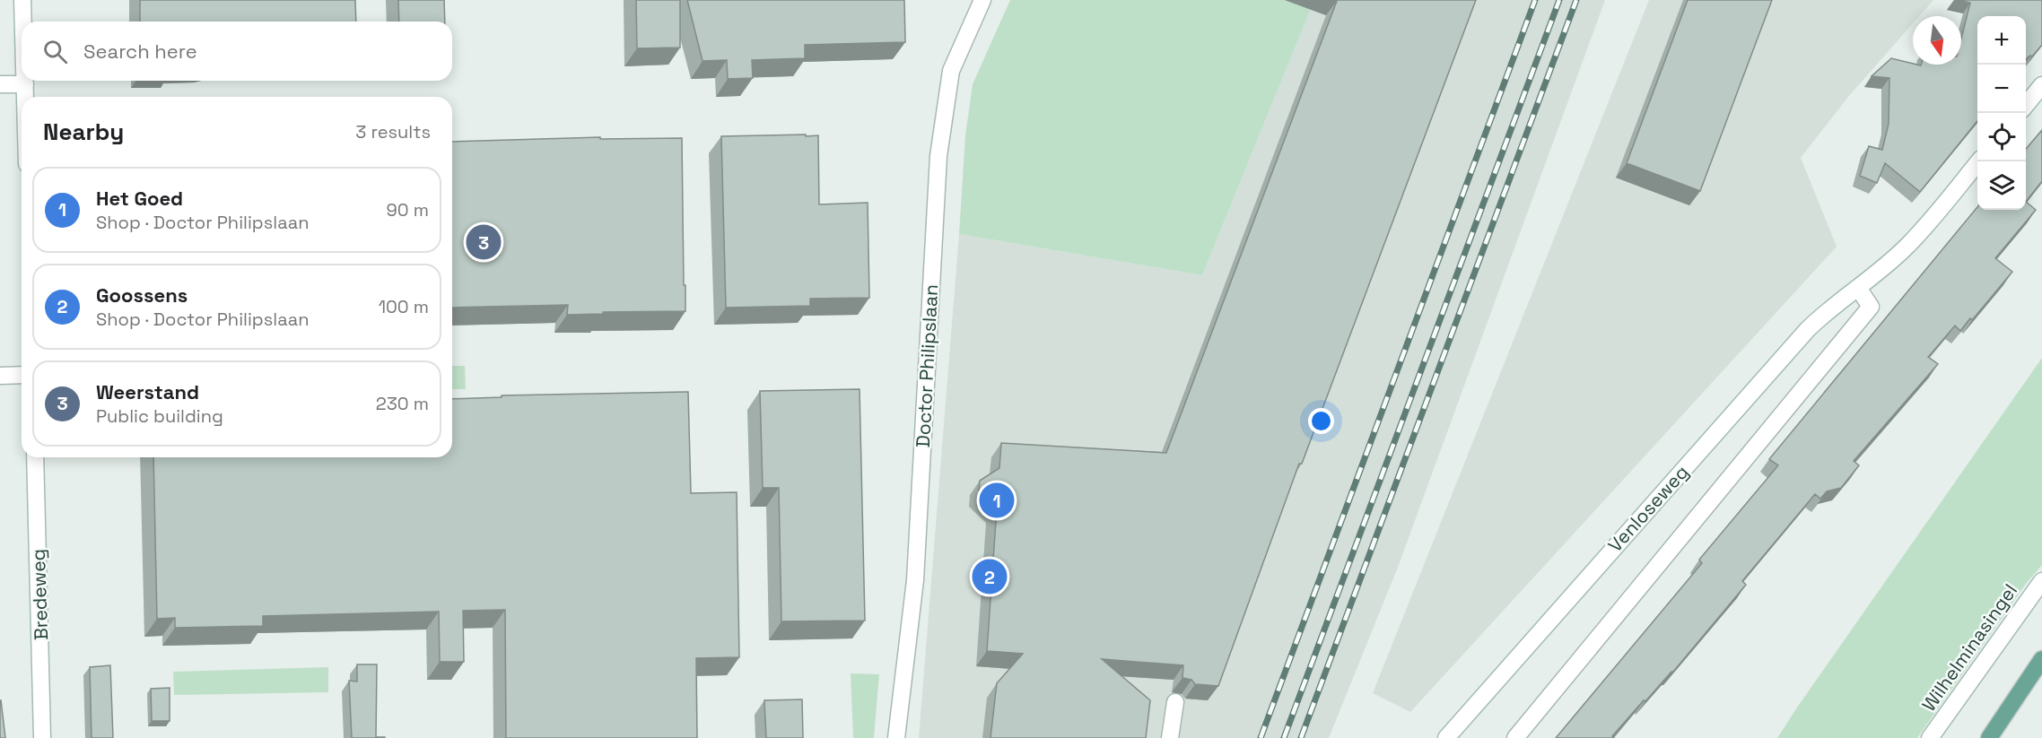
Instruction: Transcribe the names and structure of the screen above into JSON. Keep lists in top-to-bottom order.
{
  "streets": {
    "street": [
      "Doctor Philipslaan",
      "Venloseweg",
      "Bredeweg",
      "Wilhelminasingel"
    ]
  },
  "north": "bottom",
  "page": {
    "map_buttons": ["+", "−"],
    "search": "Search here",
    "heading": ["Nearby", "3 results"],
    "list": [
      {
        "mark": "1",
        "name": "Het Goed",
        "note": "Shop · Doctor Philipslaan",
        "value": "90 m"
      },
      {
        "mark": "2",
        "name": "Goossens",
        "note": "Shop · Doctor Philipslaan",
        "value": "100 m"
      },
      {
        "mark": "3",
        "name": "Weerstand",
        "note": "Public building",
        "value": "230 m"
      }
    ],
    "pins": ["3", "1", "2"]
  }
}
